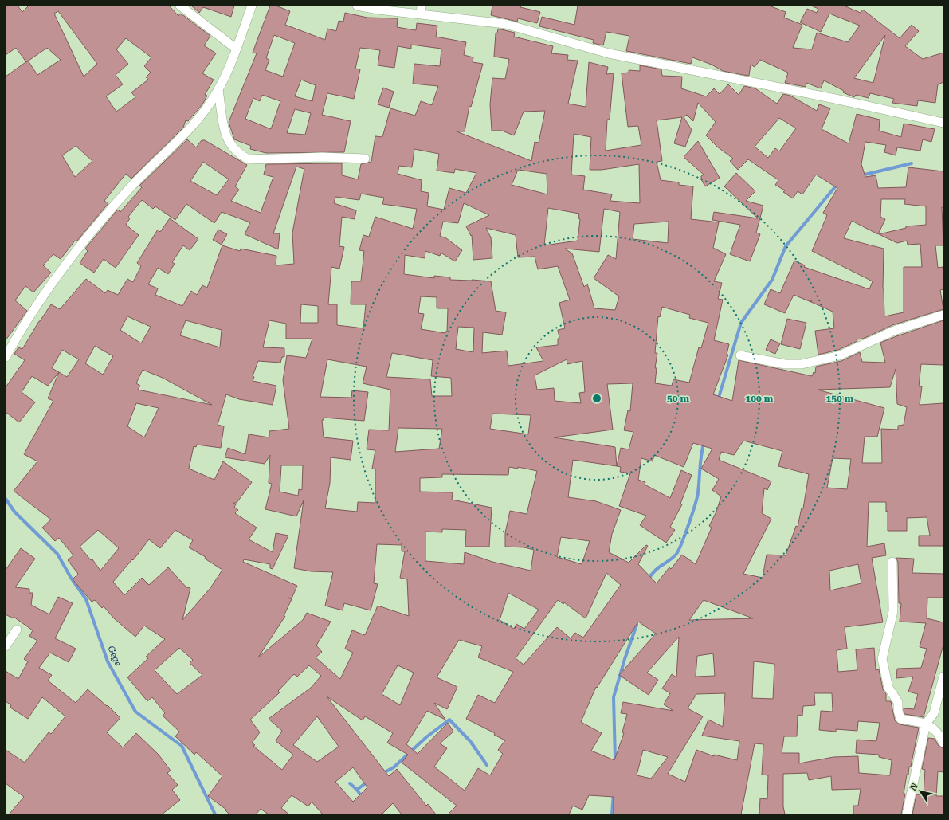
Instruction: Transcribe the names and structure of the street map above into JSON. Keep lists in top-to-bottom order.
{
  "water": ["Gege"],
  "north": "top left",
  "rings": ["50 m", "100 m", "150 m"]
}
